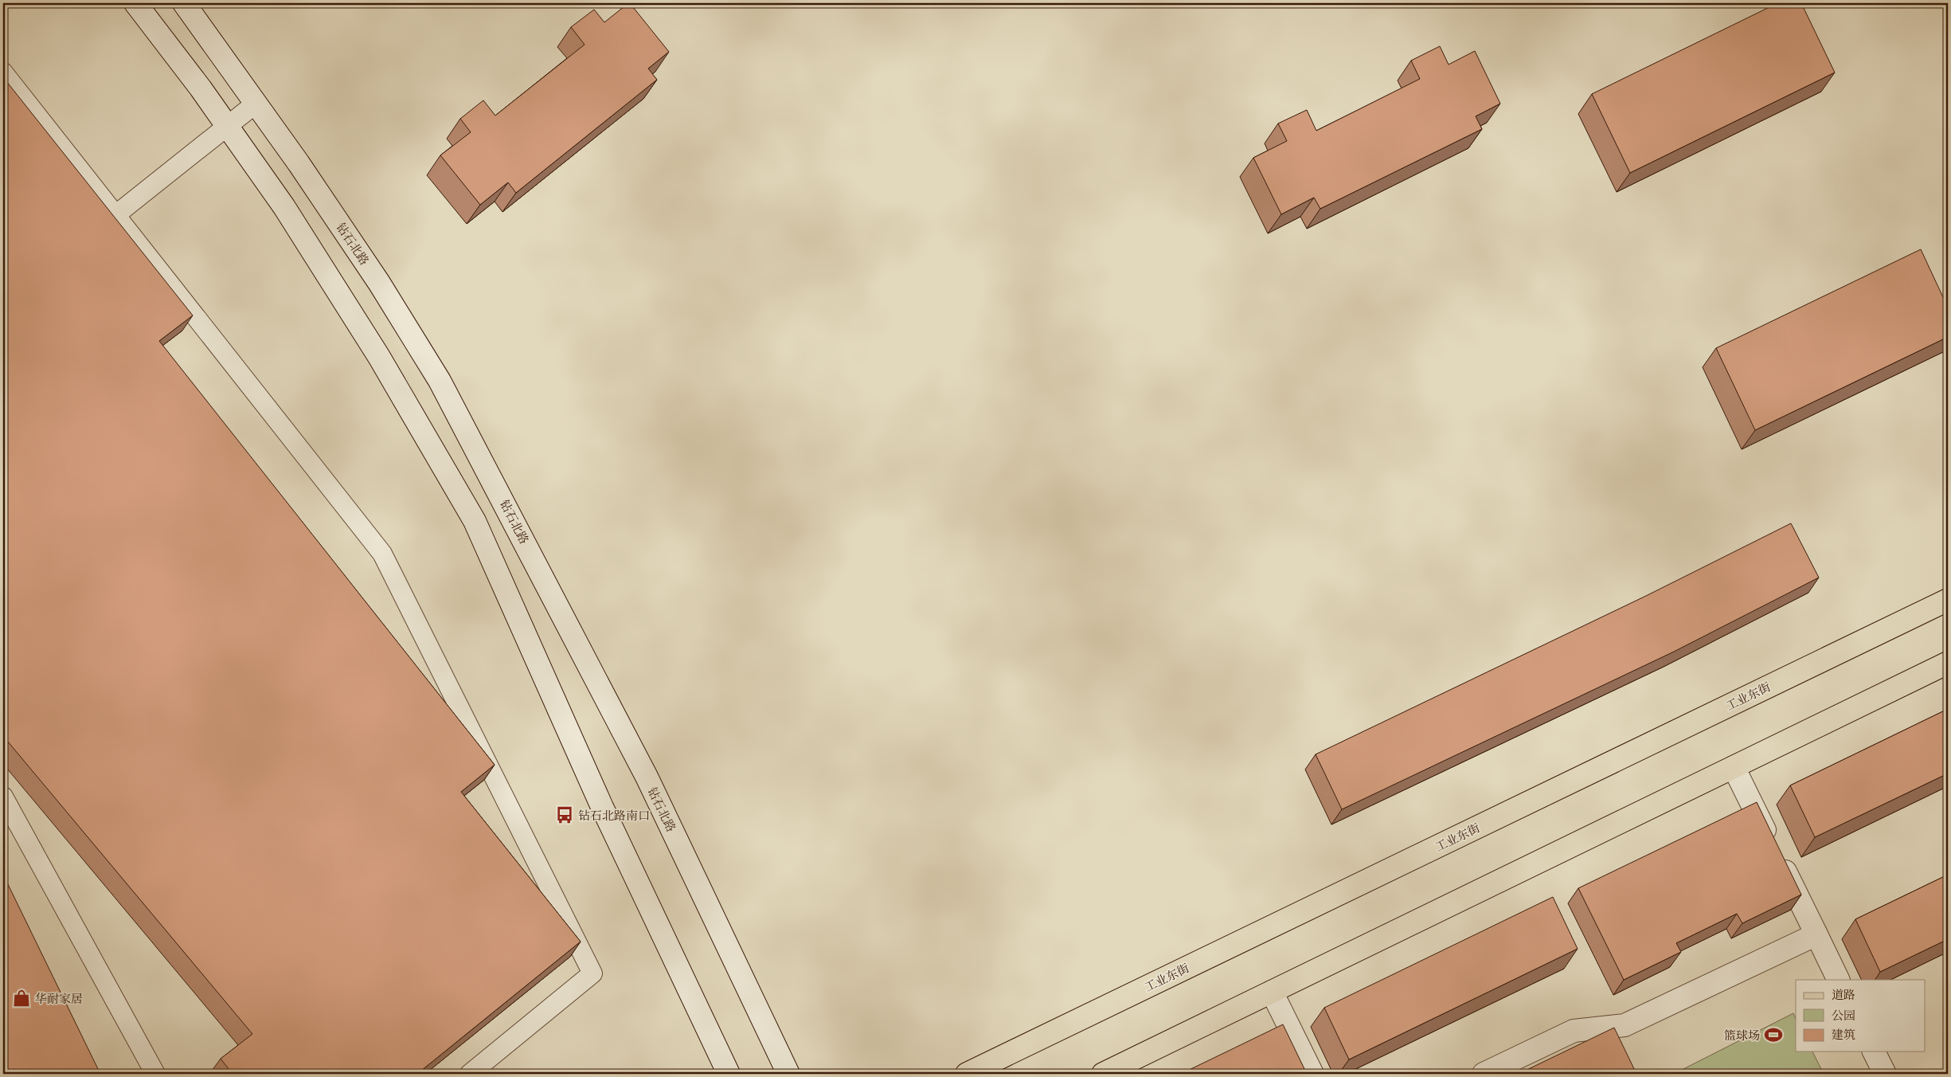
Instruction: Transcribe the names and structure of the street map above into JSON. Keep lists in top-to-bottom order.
{
  "streets": {
    "main road": ["钻石北路", "工业东街"]
  },
  "places": {
    "bus stop": ["钻石北路南口"],
    "shop": ["华耐家居"],
    "sports": ["篮球场"]
  },
  "legend": ["道路", "公园", "建筑"]
}
